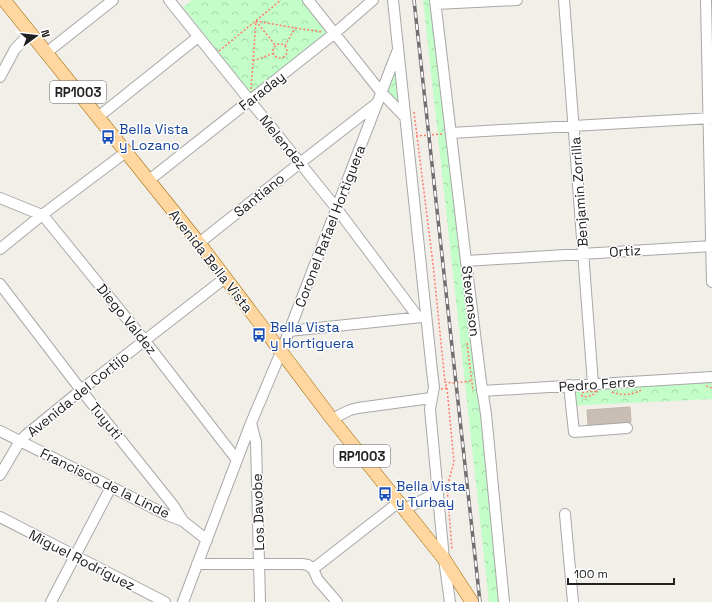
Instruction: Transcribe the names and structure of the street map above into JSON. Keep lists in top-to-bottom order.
{
  "streets": {
    "main road": ["RP1003", "Avenida Bella Vista"],
    "street": [
      "Faraday",
      "Melendez",
      "Benjamin Zorrilla",
      "Santiano",
      "Coronel Rafael Hortiguera",
      "Ortiz",
      "Stevenson",
      "Diego Valdez",
      "Pedro Ferre",
      "Avenida del Cortijo",
      "Tuyuti",
      "Francisco de la Linde",
      "Los Davobe",
      "Miguel Rodríguez"
    ]
  },
  "crossings": [
    ["Faraday", "Melendez"],
    ["Faraday", "Avenida Bella Vista"],
    ["Melendez", "Santiano"],
    ["Melendez", "Coronel Rafael Hortiguera"],
    ["Benjamin Zorrilla", "Ortiz"],
    ["Benjamin Zorrilla", "Pedro Ferre"],
    ["Santiano", "Coronel Rafael Hortiguera"],
    ["Santiano", "Avenida Bella Vista"],
    ["Coronel Rafael Hortiguera", "Avenida Bella Vista"],
    ["Coronel Rafael Hortiguera", "Diego Valdez"],
    ["Coronel Rafael Hortiguera", "Francisco de la Linde"],
    ["Coronel Rafael Hortiguera", "Los Davobe"],
    ["Ortiz", "Stevenson"],
    ["Avenida Bella Vista", "Avenida del Cortijo"],
    ["Stevenson", "Pedro Ferre"],
    ["Diego Valdez", "Avenida del Cortijo"],
    ["Avenida del Cortijo", "Tuyuti"],
    ["Avenida del Cortijo", "Francisco de la Linde"],
    ["Tuyuti", "Francisco de la Linde"]
  ],
  "places": {
    "bus stop": ["Bella Vista y Lozano", "Bella Vista y Hortiguera", "Bella Vista y Turbay"]
  },
  "scale_bar": "100 m",
  "north": "right"
}
